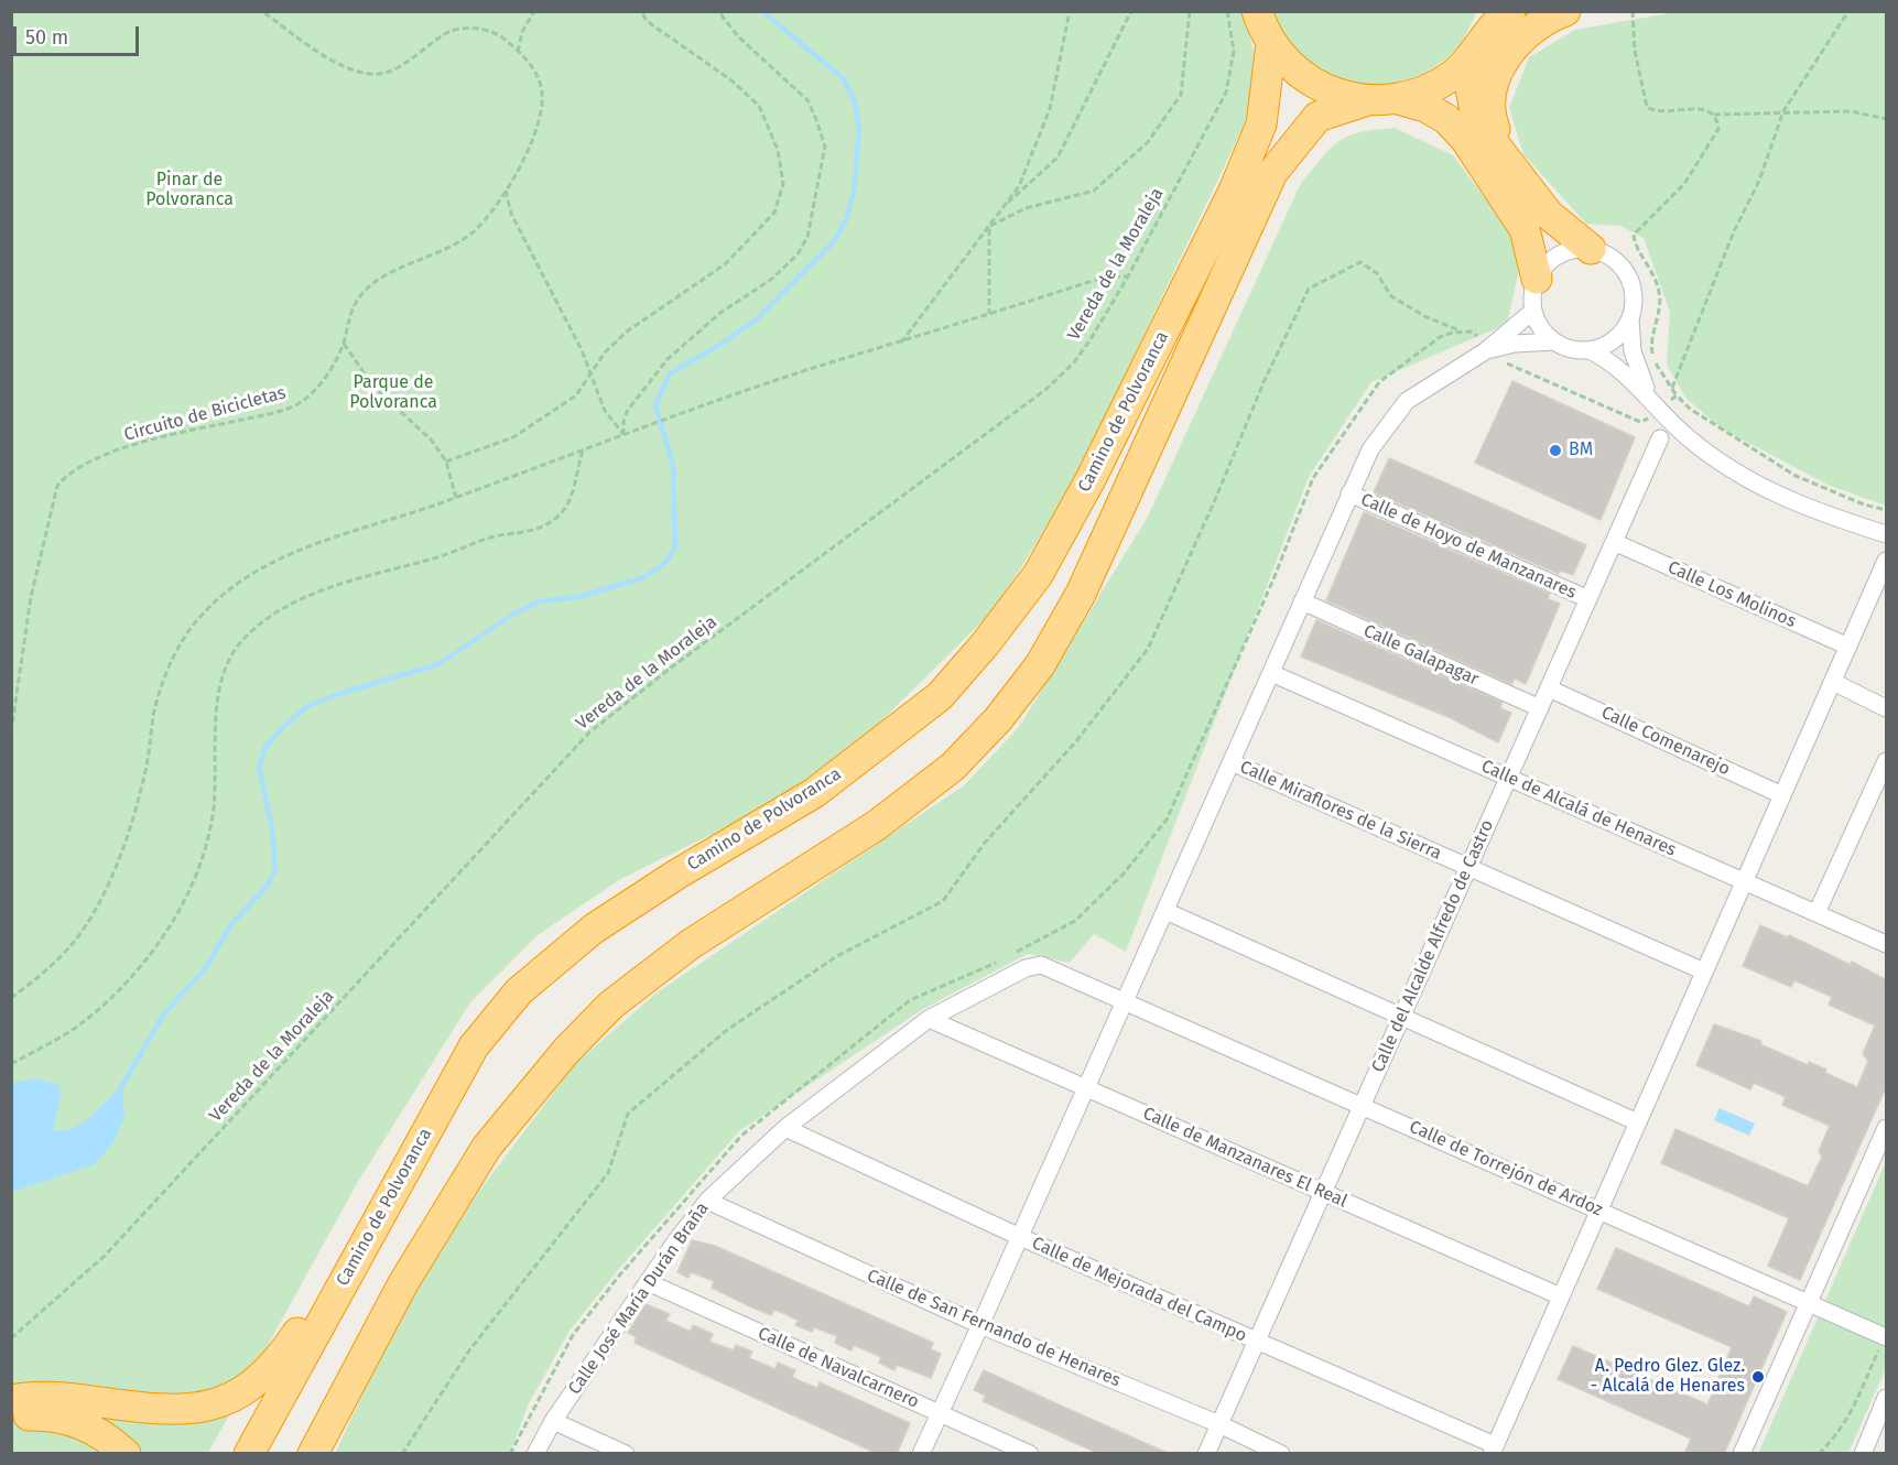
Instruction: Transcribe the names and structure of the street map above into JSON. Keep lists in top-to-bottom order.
{
  "streets": {
    "highway": ["Camino de Polvoranca"],
    "street": [
      "Calle de Hoyo de Manzanares",
      "Calle Los Molinos",
      "Calle Galapagar",
      "Calle Comenarejo",
      "Calle de Alcalá de Henares",
      "Calle Miraflores de la Sierra",
      "Calle del Alcalde Alfredo de Castro",
      "Calle de Manzanares El Real",
      "Calle de Torrejón de Ardoz",
      "Calle de Mejorada del Campo",
      "Calle José María Durán Braña",
      "Calle de San Fernando de Henares",
      "Calle de Navalcarnero"
    ],
    "path": ["Vereda de la Moraleja", "Circuito de Bicicletas"]
  },
  "crossings": [
    ["Calle de Hoyo de Manzanares", "Calle del Alcalde Alfredo de Castro"],
    ["Calle Los Molinos", "Calle del Alcalde Alfredo de Castro"],
    ["Calle Galapagar", "Calle del Alcalde Alfredo de Castro"],
    ["Calle Comenarejo", "Calle del Alcalde Alfredo de Castro"],
    ["Calle de Alcalá de Henares", "Calle del Alcalde Alfredo de Castro"],
    ["Calle Miraflores de la Sierra", "Calle del Alcalde Alfredo de Castro"],
    ["Calle del Alcalde Alfredo de Castro", "Calle de Manzanares El Real"],
    ["Calle del Alcalde Alfredo de Castro", "Calle de Torrejón de Ardoz"],
    ["Calle del Alcalde Alfredo de Castro", "Calle de Mejorada del Campo"],
    ["Calle del Alcalde Alfredo de Castro", "Calle de San Fernando de Henares"],
    ["Calle de Manzanares El Real", "Calle José María Durán Braña"],
    ["Calle de Torrejón de Ardoz", "Calle José María Durán Braña"],
    ["Calle de Mejorada del Campo", "Calle José María Durán Braña"],
    ["Calle José María Durán Braña", "Calle de San Fernando de Henares"],
    ["Calle José María Durán Braña", "Calle de Navalcarnero"]
  ],
  "parks": ["Pinar de Polvoranca", "Parque de Polvoranca"],
  "places": ["BM", "A. Pedro Glez. Glez. - Alcalá de Henares"],
  "scale_bar": "50 m"
}
